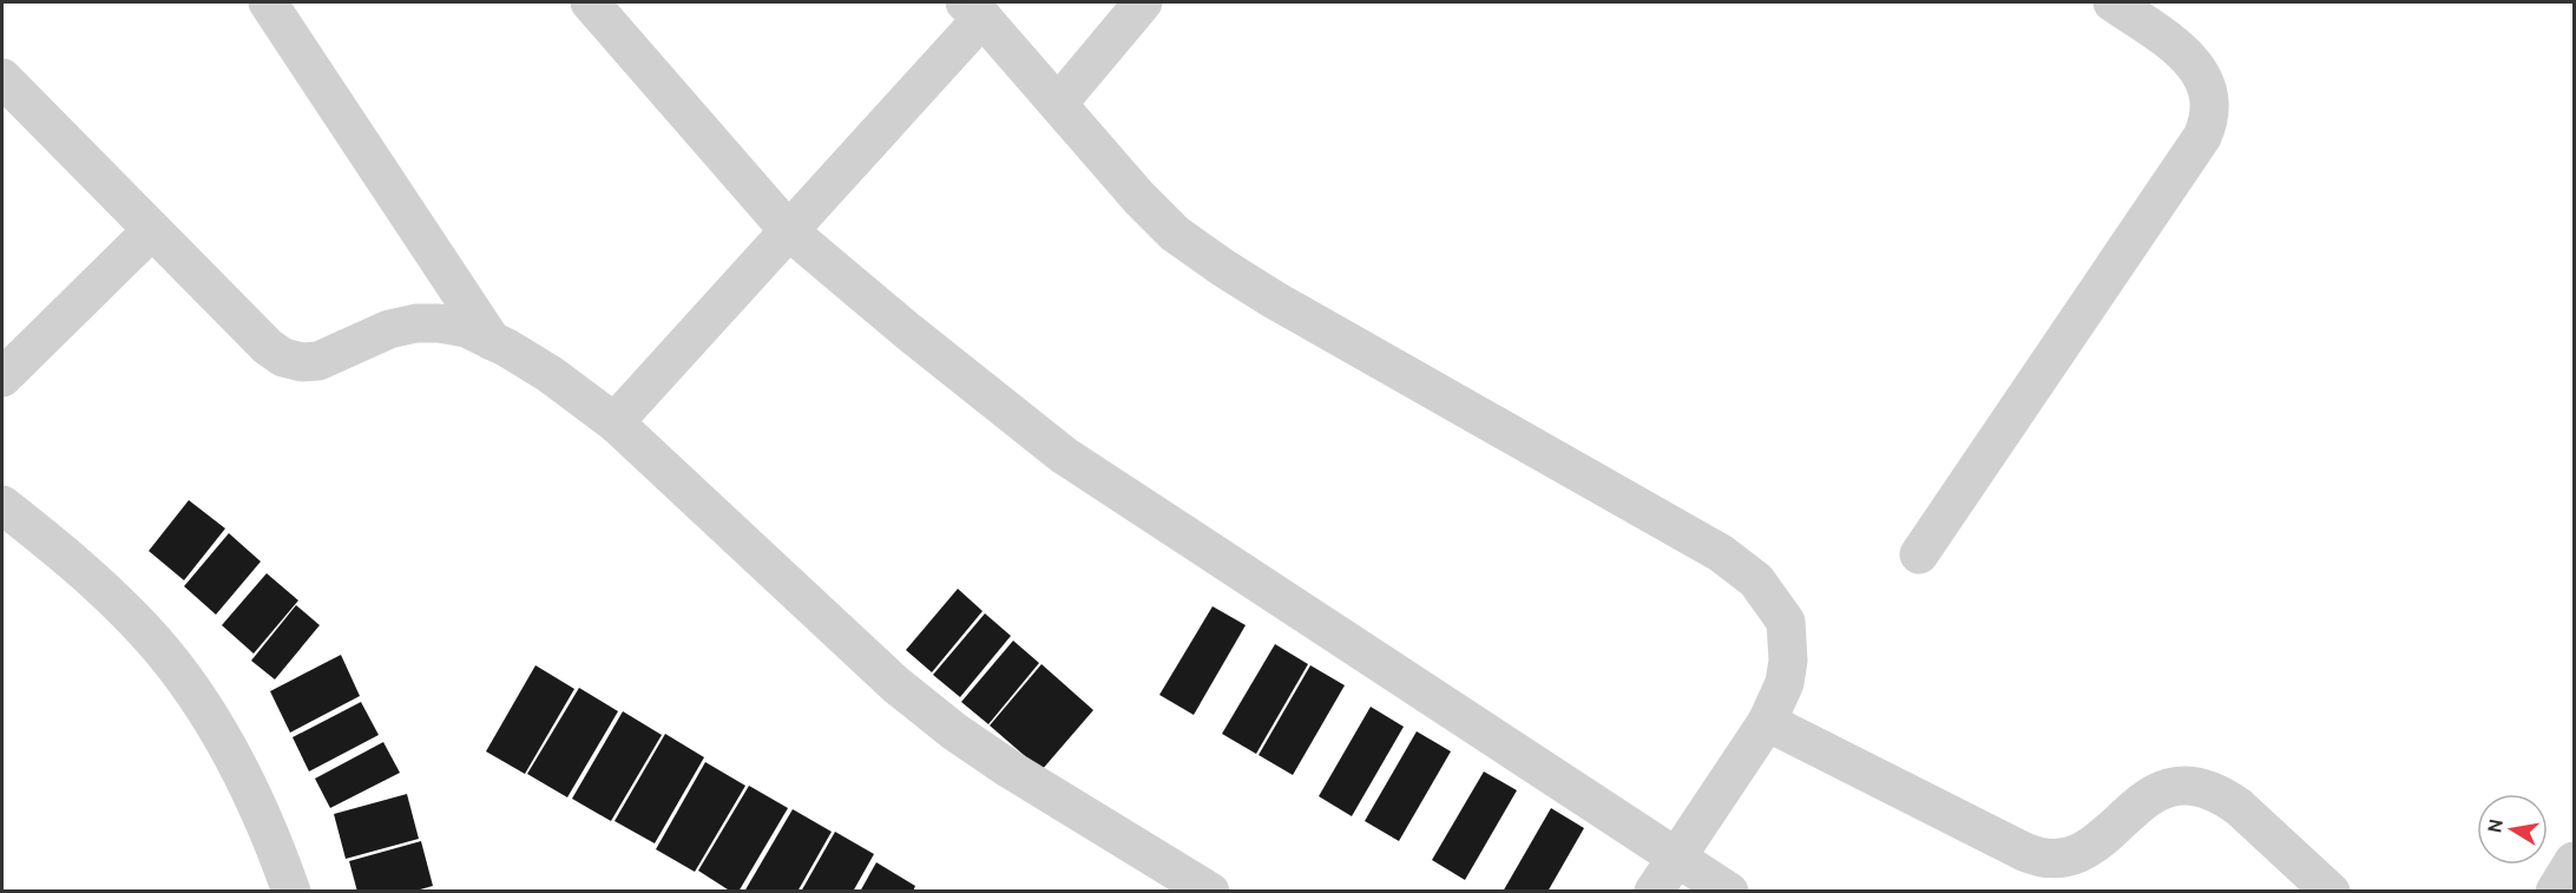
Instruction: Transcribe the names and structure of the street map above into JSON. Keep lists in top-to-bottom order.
{
  "north": "left"
}
